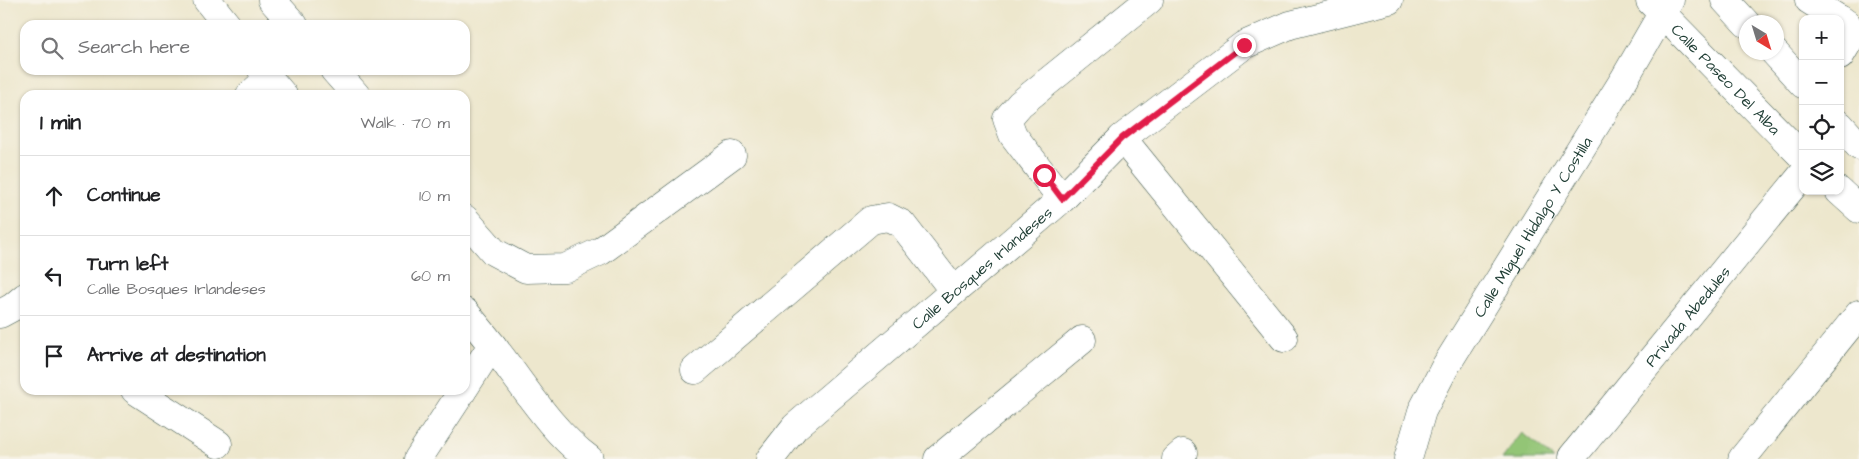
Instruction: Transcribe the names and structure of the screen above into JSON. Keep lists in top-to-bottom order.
{
  "streets": {
    "street": [
      "Calle Paseo Del Alba",
      "Calle Miguel Hidalgo Y Costilla",
      "Calle Bosques Irlandeses",
      "Privada Abedules"
    ]
  },
  "crossings": [
    ["Calle Paseo Del Alba", "Calle Miguel Hidalgo Y Costilla"]
  ],
  "north": "bottom right",
  "page": {
    "map_buttons": ["+", "−"],
    "search": "Search here",
    "heading": ["1 min", "Walk · 70 m"],
    "list": [
      ["Continue", "10 m"],
      ["Turn left", "Calle Bosques Irlandeses", "60 m"],
      "Arrive at destination"
    ]
  }
}
